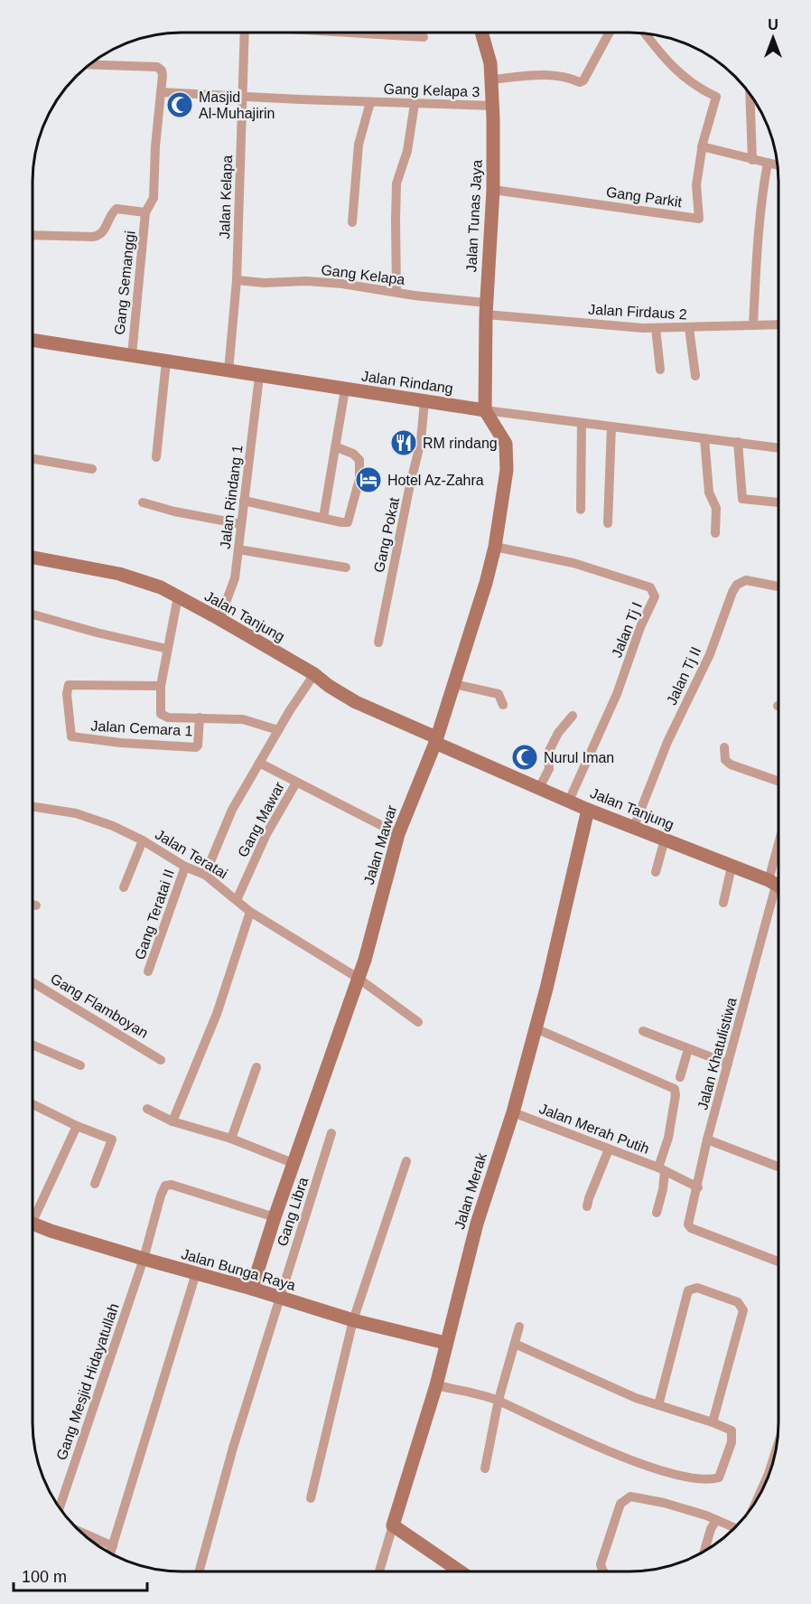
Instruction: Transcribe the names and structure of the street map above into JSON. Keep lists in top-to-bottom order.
{
  "streets": {
    "street": [
      "Gang Kelapa 3",
      "Jalan Kelapa",
      "Gang Parkit",
      "Jalan Tunas Jaya",
      "Gang Kelapa",
      "Gang Semanggi",
      "Jalan Firdaus 2",
      "Jalan Rindang",
      "Jalan Rindang 1",
      "Gang Pokat",
      "Jalan Tanjung",
      "Jalan Tj I",
      "Jalan Tj II",
      "Jalan Cemara 1",
      "Gang Mawar",
      "Jalan Mawar",
      "Jalan Teratai",
      "Gang Teratai II",
      "Gang Flamboyan",
      "Jalan Khatulistiwa",
      "Jalan Merah Putih",
      "Jalan Merak",
      "Gang Libra",
      "Jalan Bunga Raya",
      "Gang Mesjid Hidayatullah"
    ]
  },
  "crossings": [
    ["Gang Kelapa 3", "Jalan Kelapa"],
    ["Gang Kelapa 3", "Jalan Tunas Jaya"],
    ["Gang Kelapa 3", "Gang Semanggi"],
    ["Jalan Kelapa", "Gang Kelapa"],
    ["Jalan Kelapa", "Jalan Rindang"],
    ["Gang Parkit", "Jalan Tunas Jaya"],
    ["Jalan Tunas Jaya", "Gang Kelapa"],
    ["Jalan Tunas Jaya", "Jalan Firdaus 2"],
    ["Jalan Tunas Jaya", "Jalan Rindang"],
    ["Jalan Tunas Jaya", "Jalan Mawar"],
    ["Gang Kelapa", "Jalan Firdaus 2"],
    ["Gang Semanggi", "Jalan Rindang"],
    ["Jalan Rindang", "Jalan Rindang 1"],
    ["Jalan Rindang", "Gang Pokat"],
    ["Jalan Rindang", "Jalan Mawar"],
    ["Jalan Rindang 1", "Jalan Tanjung"],
    ["Jalan Tanjung", "Jalan Tj I"],
    ["Jalan Tanjung", "Jalan Tj II"],
    ["Jalan Tanjung", "Gang Mawar"],
    ["Jalan Tanjung", "Jalan Mawar"],
    ["Jalan Tanjung", "Jalan Khatulistiwa"],
    ["Jalan Tanjung", "Jalan Merak"],
    ["Jalan Tj I", "Jalan Mawar"],
    ["Gang Mawar", "Jalan Mawar"],
    ["Gang Mawar", "Jalan Teratai"],
    ["Jalan Mawar", "Jalan Teratai"],
    ["Jalan Mawar", "Jalan Bunga Raya"],
    ["Jalan Mawar", "Gang Mesjid Hidayatullah"],
    ["Jalan Teratai", "Gang Teratai II"],
    ["Jalan Khatulistiwa", "Jalan Merah Putih"],
    ["Jalan Merah Putih", "Jalan Merak"],
    ["Jalan Merak", "Jalan Bunga Raya"],
    ["Gang Libra", "Jalan Bunga Raya"],
    ["Jalan Bunga Raya", "Gang Mesjid Hidayatullah"]
  ],
  "places": {
    "mosque": ["Masjid Al-Muhajirin", "Nurul Iman"],
    "restaurant": ["RM rindang"],
    "hotel": ["Hotel Az-Zahra"]
  },
  "scale_bar": "100 m",
  "north": "top"
}
